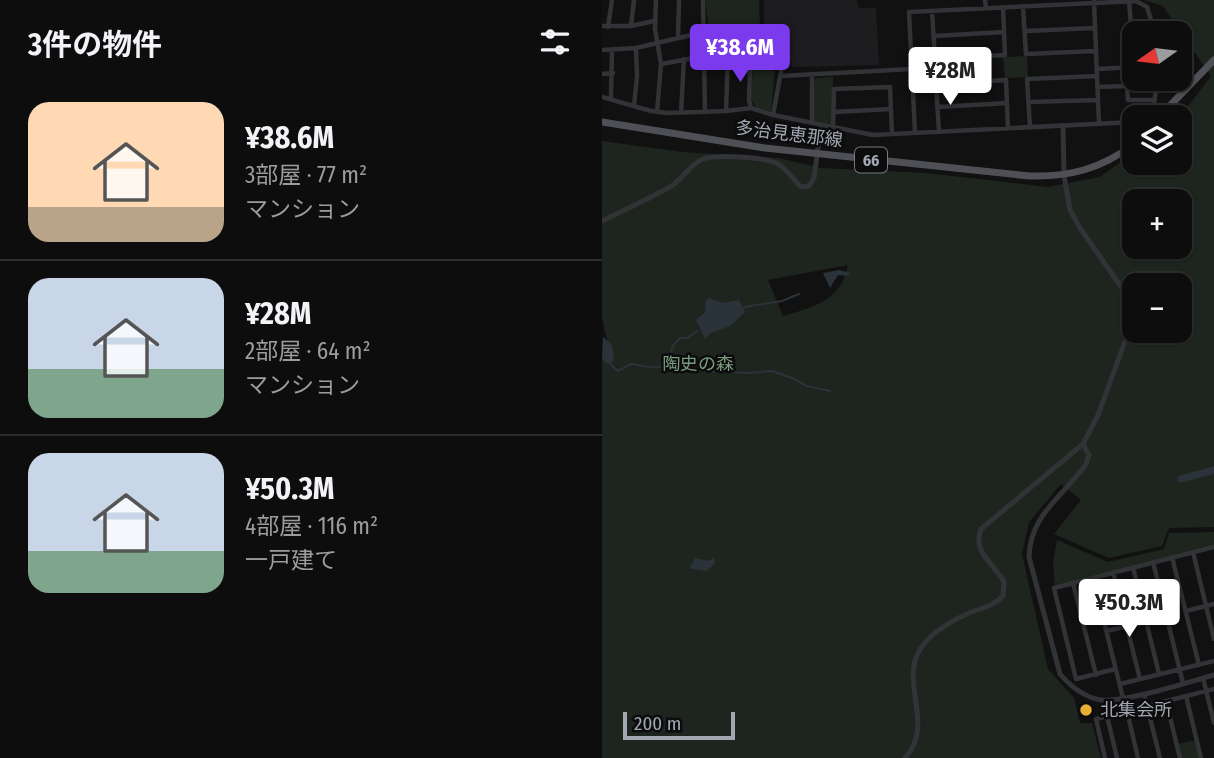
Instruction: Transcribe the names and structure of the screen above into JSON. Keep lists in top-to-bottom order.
{
  "streets": {
    "main road": ["多治見恵那線", "66"]
  },
  "parks": ["陶史の森"],
  "places": ["北集会所"],
  "scale_bar": "200 m",
  "north": "left",
  "page": {
    "heading": "3件の物件",
    "map_buttons": ["+", "−"],
    "price": ["¥38.6M", "¥28M", "¥50.3M"],
    "list": [
      {
        "name": "¥38.6M",
        "note": "3部屋 · 77 m² · マンション"
      },
      {
        "name": "¥28M",
        "note": "2部屋 · 64 m² · マンション"
      },
      {
        "name": "¥50.3M",
        "note": "4部屋 · 116 m² · 一戸建て"
      }
    ],
    "scale": "200 m"
  }
}
